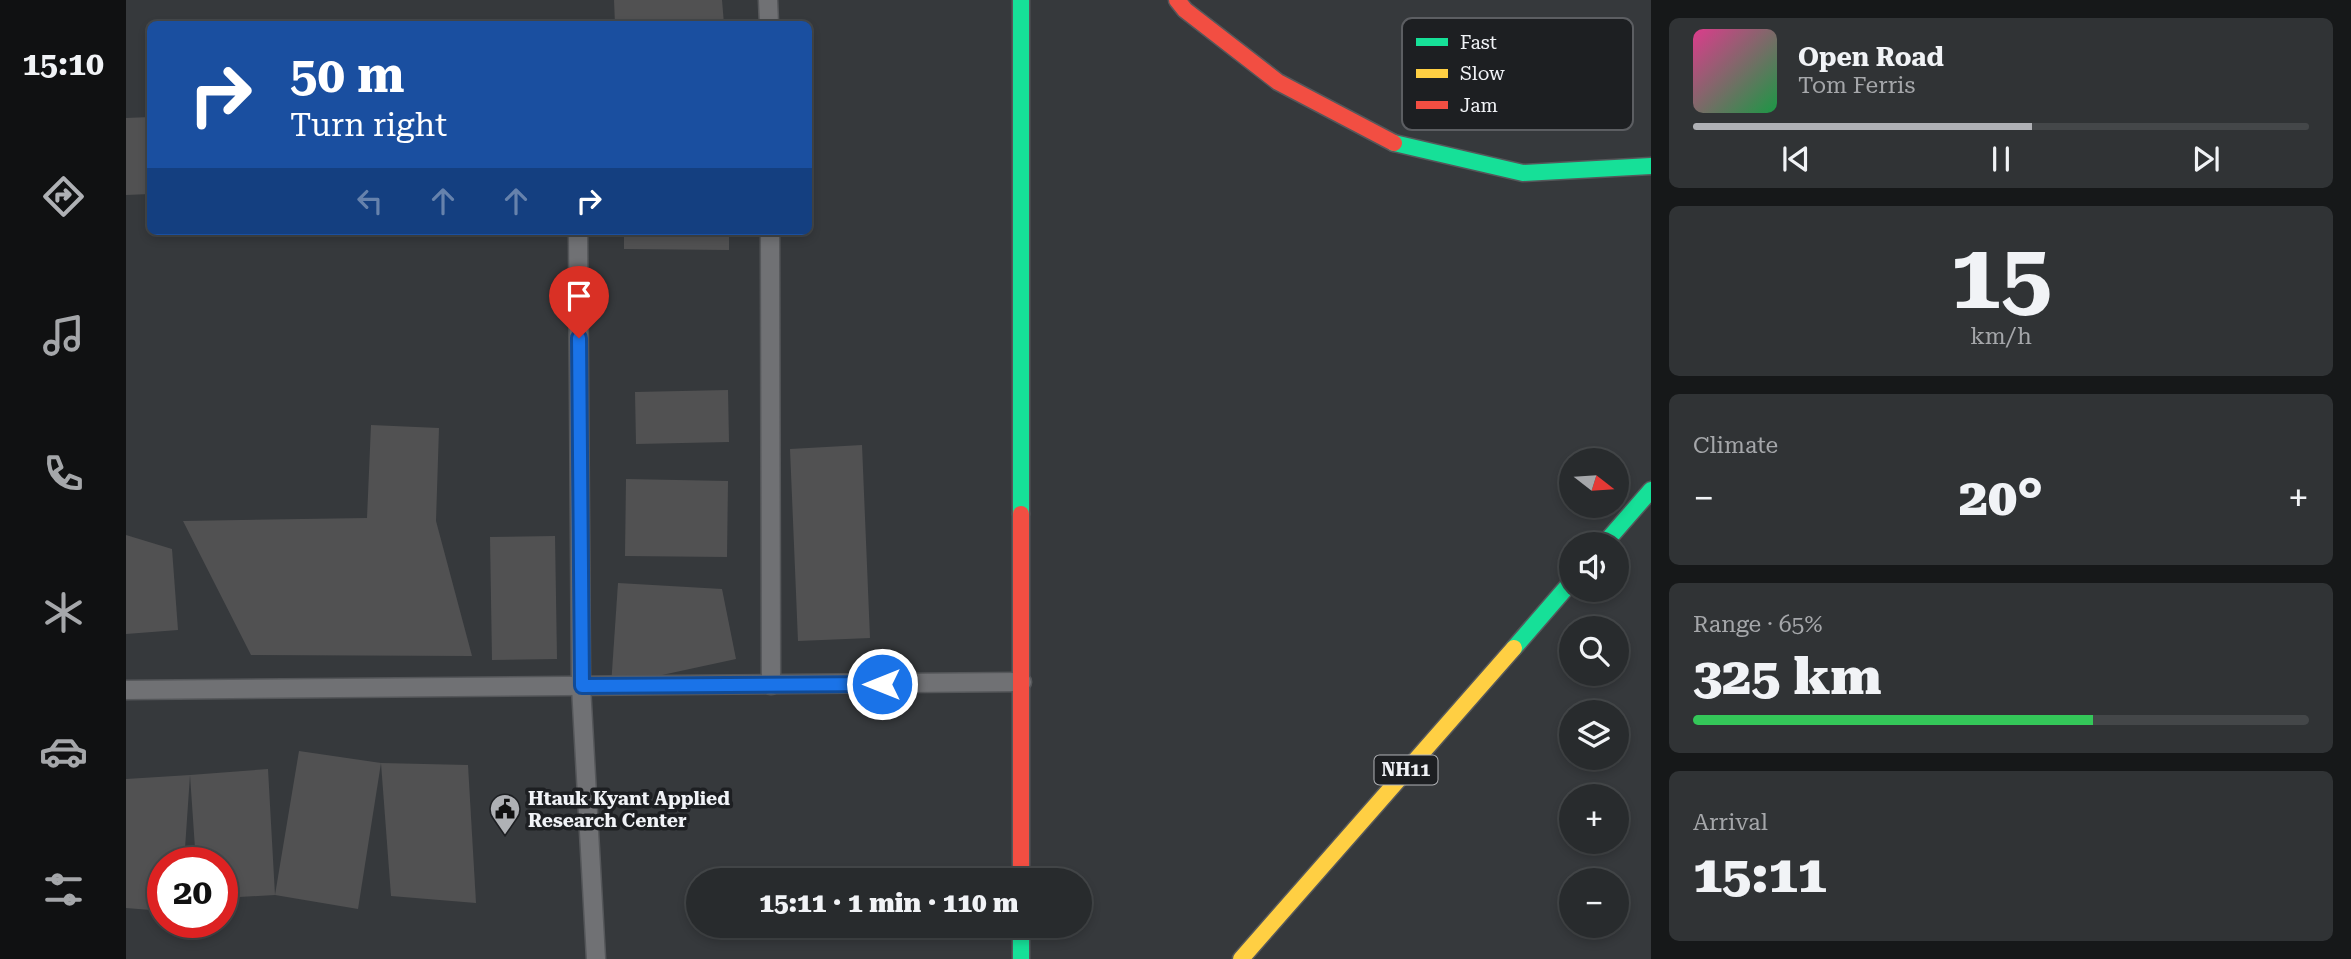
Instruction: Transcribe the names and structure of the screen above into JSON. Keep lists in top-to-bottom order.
{
  "streets": {
    "main road": ["NH11"]
  },
  "places": {
    "public building": ["Htauk Kyant Applied Research Center"]
  },
  "legend": ["Fast", "Slow", "Jam"],
  "north": "right",
  "page": {
    "tabs": "15:10",
    "turn": ["50 m", "Turn right"],
    "song": ["Open Road", "Tom Ferris"],
    "tile": [
      ["15", "km/h"],
      "Climate",
      ["Range · 65%", "325 km"],
      ["Arrival", "15:11"]
    ],
    "map_buttons": ["+", "−"],
    "heat": ["−", "20°", "+"],
    "limit": "20",
    "trip": "15:11 · 1 min · 110 m"
  }
}
